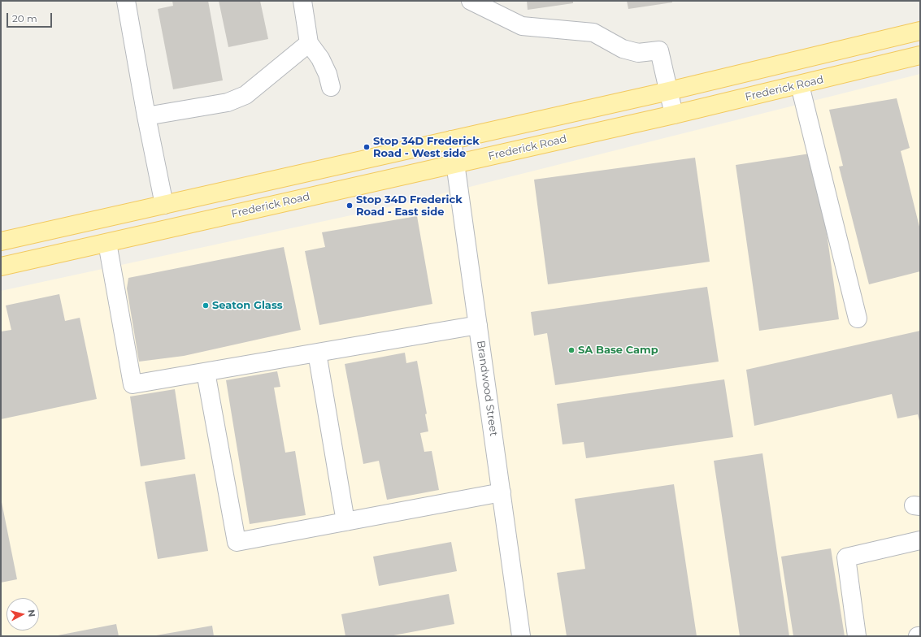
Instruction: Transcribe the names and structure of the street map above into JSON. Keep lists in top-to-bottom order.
{
  "streets": {
    "main road": ["Frederick Road"],
    "street": ["Brandwood Street"]
  },
  "crossings": [
    ["Frederick Road", "Brandwood Street"]
  ],
  "places": [
    "Stop 34D Frederick Road - West side",
    "Stop 34D Frederick Road - East side",
    "Seaton Glass",
    "SA Base Camp"
  ],
  "scale_bar": "20 m",
  "north": "right"
}
